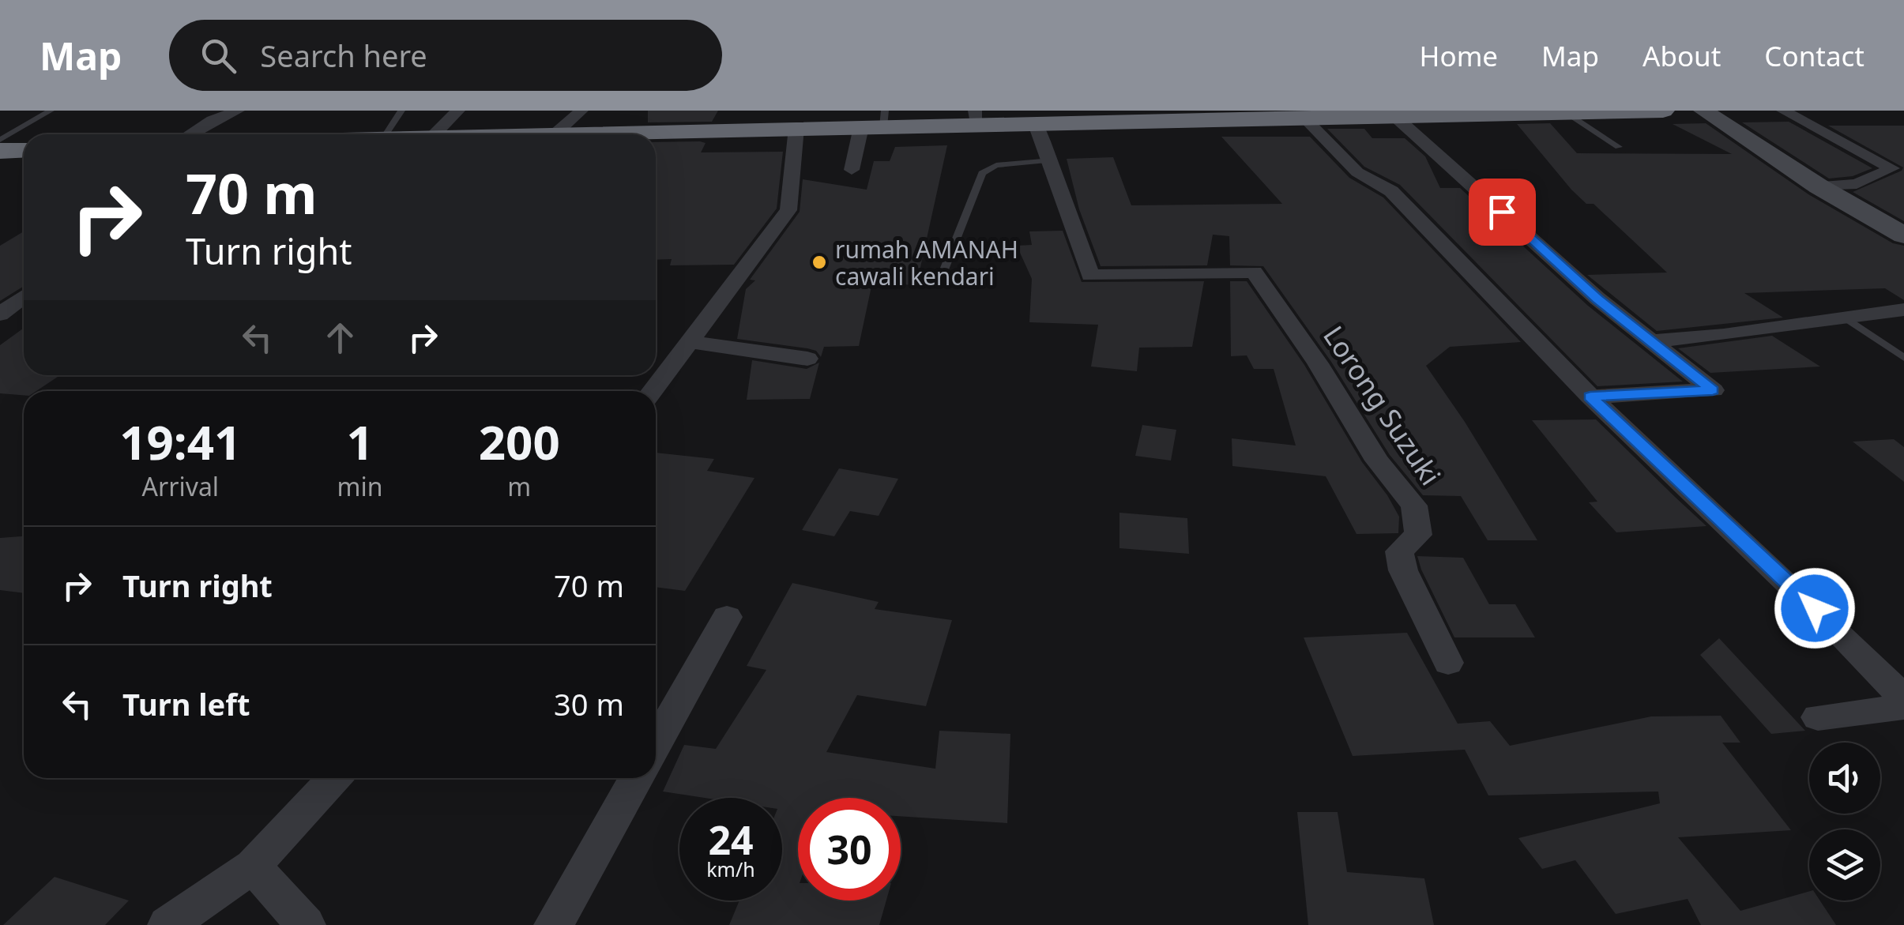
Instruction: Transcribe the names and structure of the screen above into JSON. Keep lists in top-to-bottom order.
{
  "streets": {
    "street": ["Lorong Suzuki"]
  },
  "places": ["rumah AMANAH cawali kendari"],
  "page": {
    "header": "Map",
    "search": "Search here",
    "nav": [
      "Home",
      "Map",
      "About",
      "Contact"
    ],
    "turn": ["70 m", "Turn right"],
    "eta": [
      "19:41",
      "Arrival",
      "1",
      "min",
      "200",
      "m"
    ],
    "list": [
      {
        "name": "Turn right",
        "value": "70 m"
      },
      {
        "name": "Turn left",
        "value": "30 m"
      }
    ],
    "speed": "24 km/h",
    "limit": "30"
  }
}
